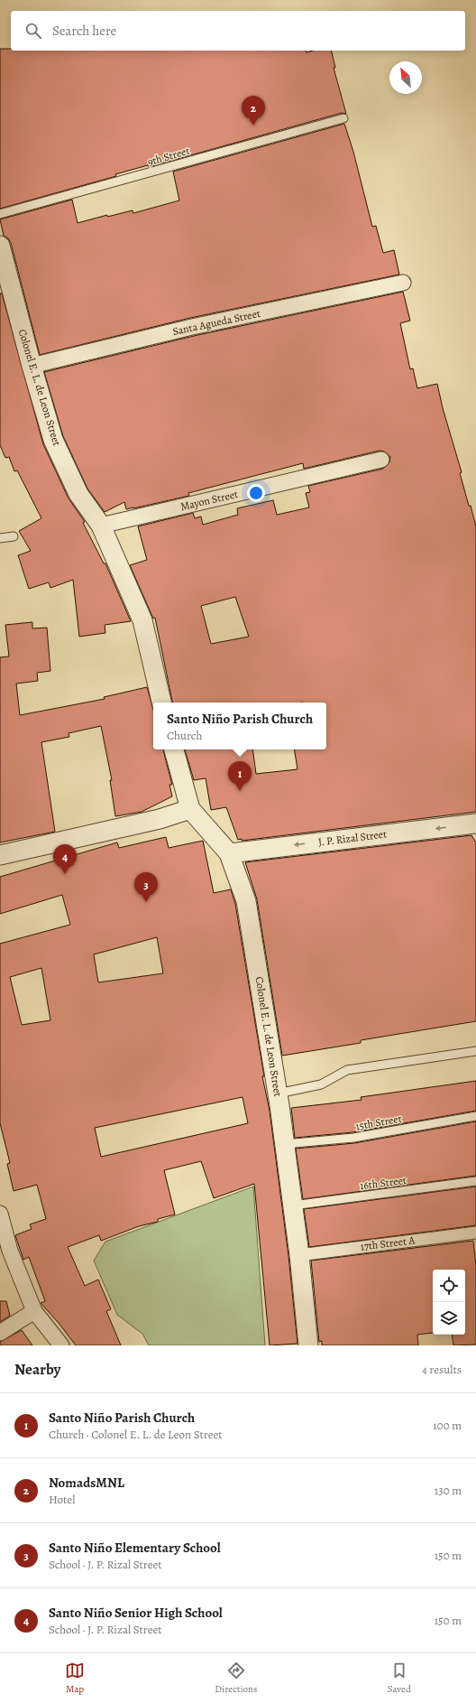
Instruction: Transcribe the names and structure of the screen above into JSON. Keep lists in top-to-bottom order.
{
  "streets": {
    "street": [
      "Santa Agueda Street",
      "Colonel E. L. de Leon Street",
      "Mayon Street",
      "J. P. Rizal Street",
      "17th Street A"
    ],
    "lane": ["9th Street", "15th Street", "16th Street"]
  },
  "crossings": [
    ["Santa Agueda Street", "Colonel E. L. de Leon Street"],
    ["Colonel E. L. de Leon Street", "Mayon Street"],
    ["Colonel E. L. de Leon Street", "J. P. Rizal Street"],
    ["Colonel E. L. de Leon Street", "15th Street"],
    ["Colonel E. L. de Leon Street", "16th Street"],
    ["Colonel E. L. de Leon Street", "17th Street A"]
  ],
  "one_way": ["J. P. Rizal Street"],
  "north": "top left",
  "page": {
    "search": "Search here",
    "pins": [
      "2",
      "1",
      "4",
      "3"
    ],
    "popup": ["Santo Niño Parish Church", "Church"],
    "heading": ["Nearby", "4 results"],
    "list": [
      {
        "mark": "1",
        "name": "Santo Niño Parish Church",
        "note": "Church · Colonel E. L. de Leon Street",
        "value": "100 m"
      },
      {
        "mark": "2",
        "name": "NomadsMNL",
        "note": "Hotel",
        "value": "130 m"
      },
      {
        "mark": "3",
        "name": "Santo Niño Elementary School",
        "note": "School · J. P. Rizal Street",
        "value": "150 m"
      },
      {
        "mark": "4",
        "name": "Santo Niño Senior High School",
        "note": "School · J. P. Rizal Street",
        "value": "150 m"
      }
    ],
    "nav": ["Map", "Directions", "Saved"]
  }
}
